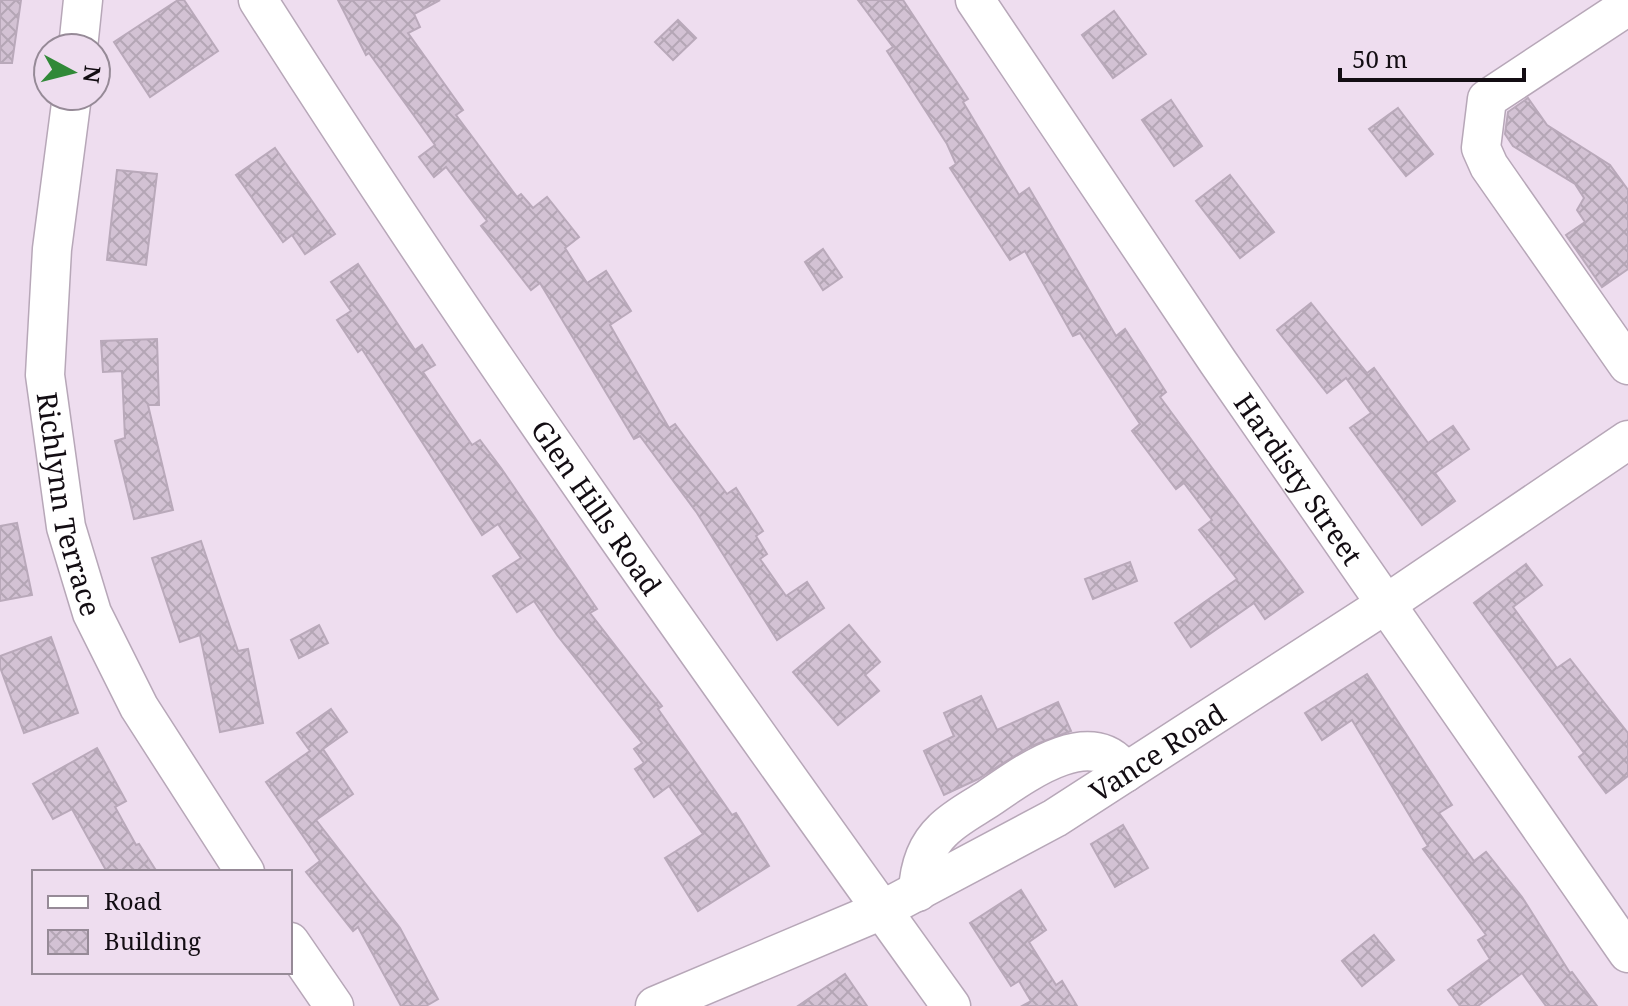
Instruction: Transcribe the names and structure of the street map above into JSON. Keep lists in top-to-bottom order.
{
  "streets": {
    "street": [
      "Hardisty Street",
      "Richlynn Terrace",
      "Glen Hills Road",
      "Vance Road"
    ]
  },
  "crossings": [
    ["Hardisty Street", "Vance Road"],
    ["Glen Hills Road", "Vance Road"]
  ],
  "legend": ["Road", "Building"],
  "scale_bar": "50 m",
  "north": "right"
}
